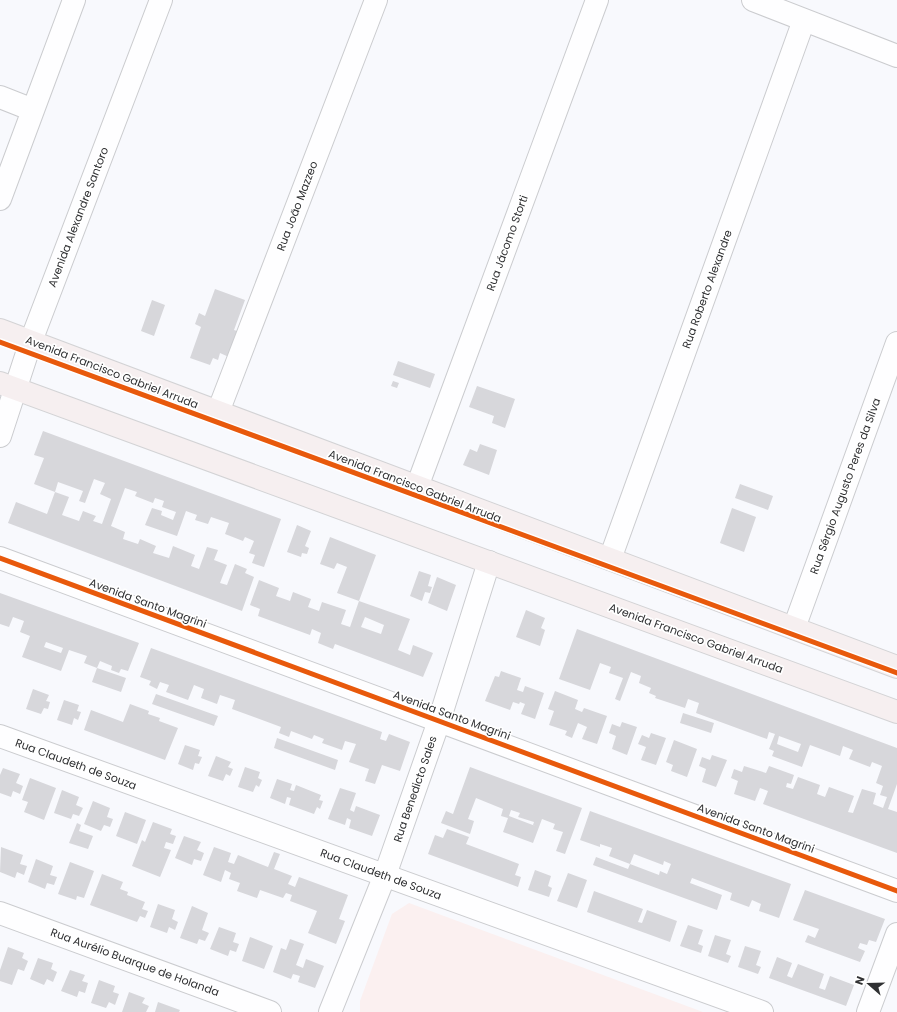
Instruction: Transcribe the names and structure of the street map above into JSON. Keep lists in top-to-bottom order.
{
  "streets": {
    "main road": ["Avenida Francisco Gabriel Arruda"],
    "street": [
      "Rua João Mazzeo",
      "Avenida Alexandre Santoro",
      "Rua Jácomo Storti",
      "Rua Roberto Alexandre",
      "Rua Sérgio Augusto Peres da Silva",
      "Avenida Santo Magrini",
      "Rua Claudeth de Souza",
      "Rua Benedicto Sales",
      "Rua Aurélio Buarque de Holanda"
    ]
  },
  "crossings": [
    ["Rua João Mazzeo", "Avenida Francisco Gabriel Arruda"],
    ["Avenida Alexandre Santoro", "Avenida Francisco Gabriel Arruda"],
    ["Rua Jácomo Storti", "Avenida Francisco Gabriel Arruda"],
    ["Rua Roberto Alexandre", "Avenida Francisco Gabriel Arruda"],
    ["Avenida Francisco Gabriel Arruda", "Rua Sérgio Augusto Peres da Silva"],
    ["Avenida Francisco Gabriel Arruda", "Rua Benedicto Sales"],
    ["Avenida Santo Magrini", "Rua Benedicto Sales"],
    ["Rua Claudeth de Souza", "Rua Benedicto Sales"]
  ],
  "north": "left"
}
